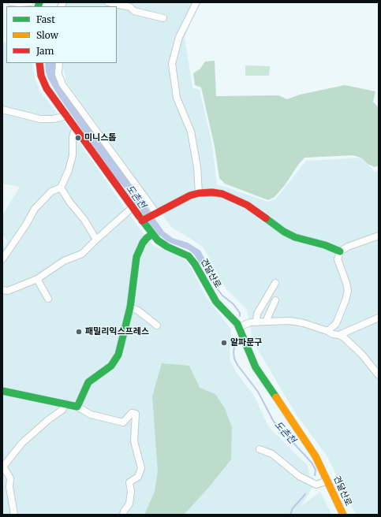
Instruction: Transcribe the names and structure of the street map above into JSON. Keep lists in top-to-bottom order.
{
  "streets": {
    "street": ["견달산로"]
  },
  "water": ["도촌천"],
  "places": ["미니스톱", "패밀리익스프레스", "알파문구"],
  "legend": ["Fast", "Slow", "Jam"]
}
